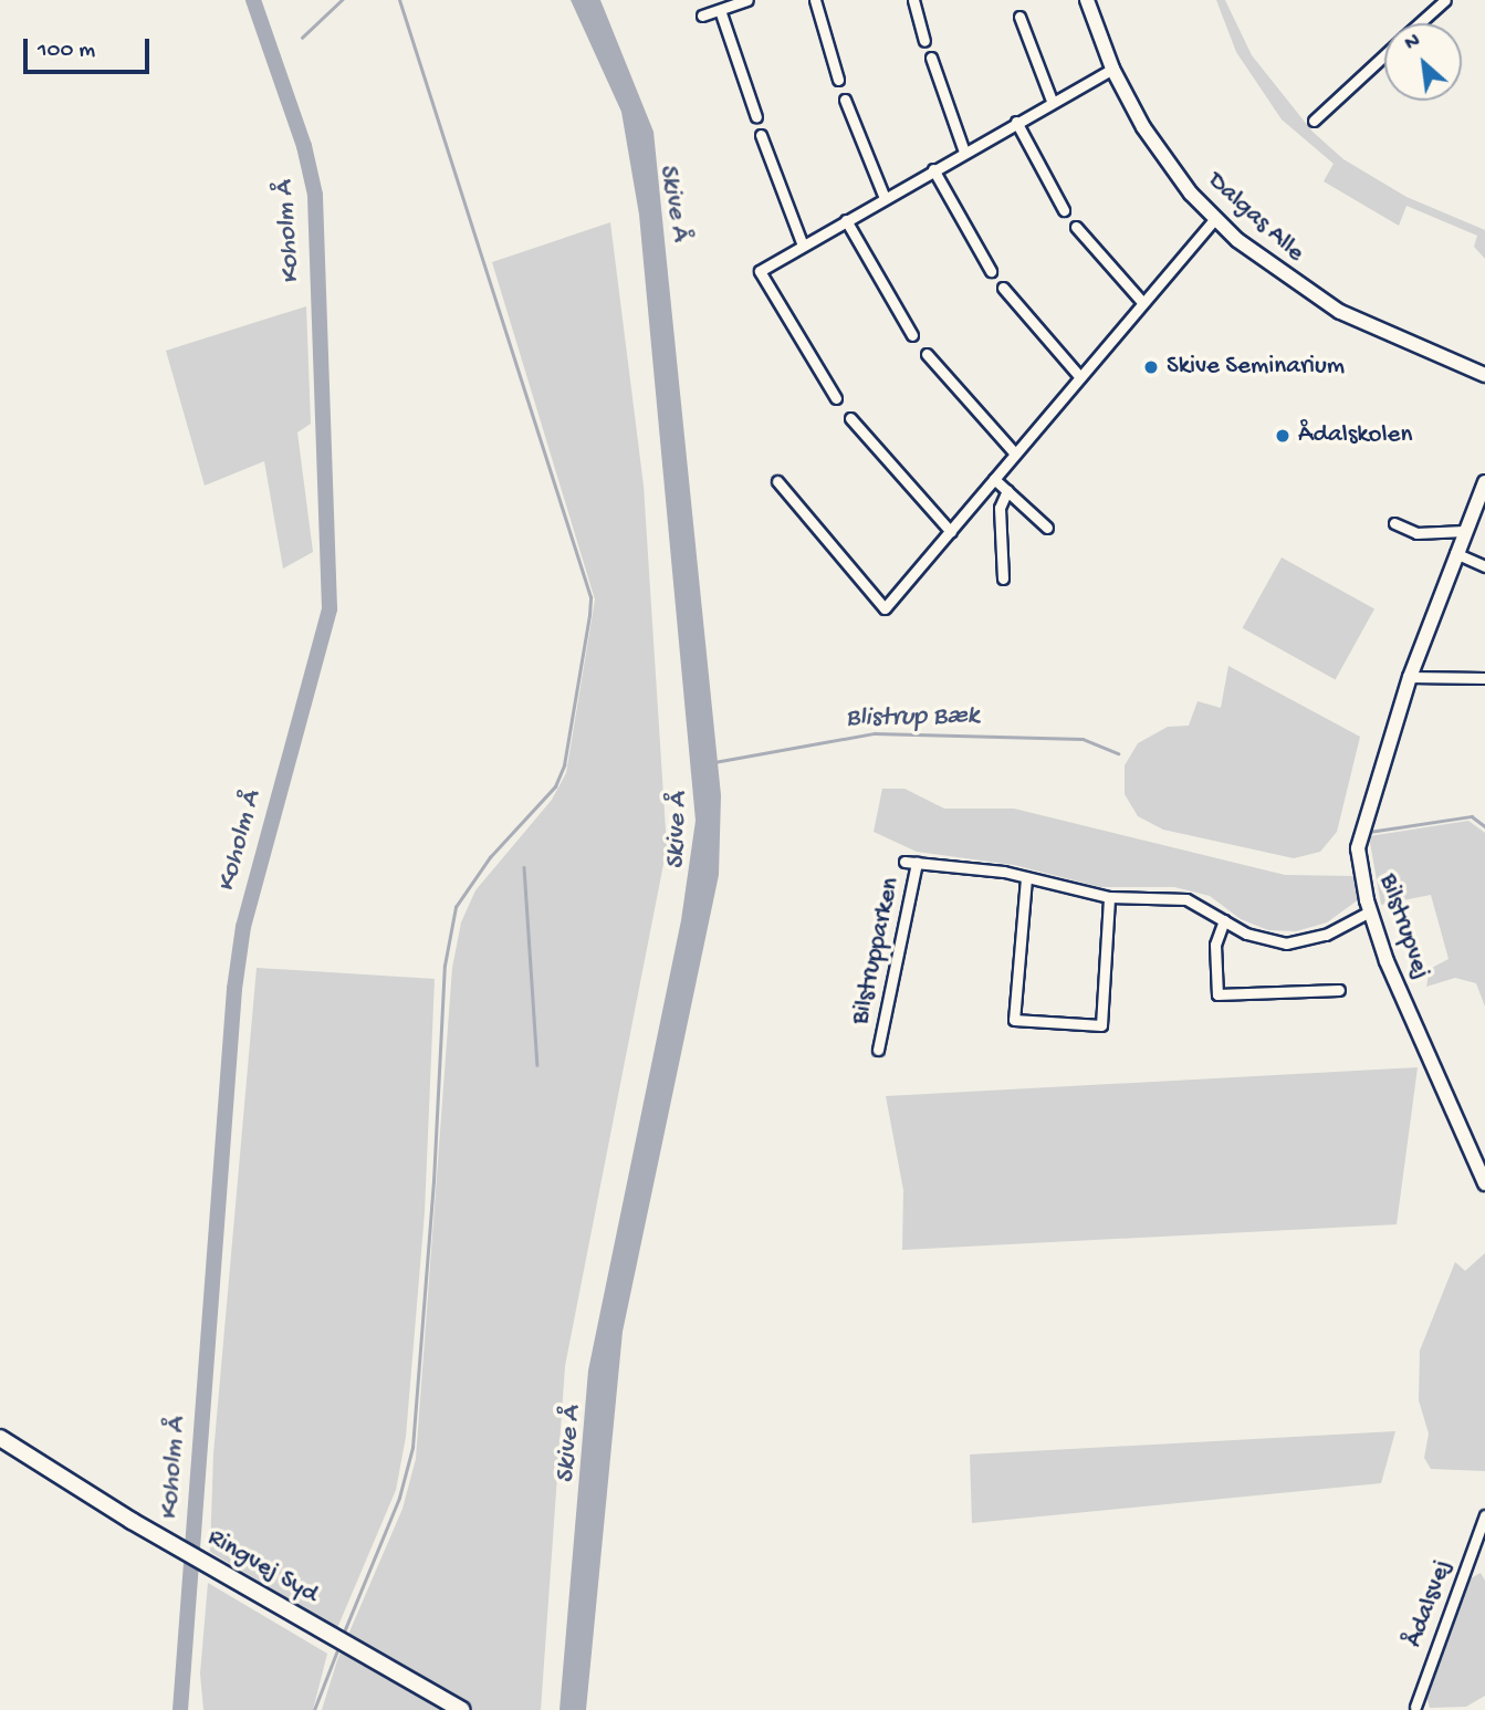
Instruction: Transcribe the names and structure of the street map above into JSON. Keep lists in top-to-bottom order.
{
  "streets": {
    "main road": ["Ringvej Syd"],
    "street": [
      "Dalgas Alle",
      "Bilstrupvej",
      "Bilstrupparken",
      "Ådalsvej"
    ]
  },
  "crossings": [
    ["Bilstrupvej", "Bilstrupparken"]
  ],
  "water": ["Skive Å", "Koholm Å", "Blistrup Bæk"],
  "places": ["Skive Seminarium", "Ådalskolen"],
  "scale_bar": "100 m",
  "north": "top left"
}
